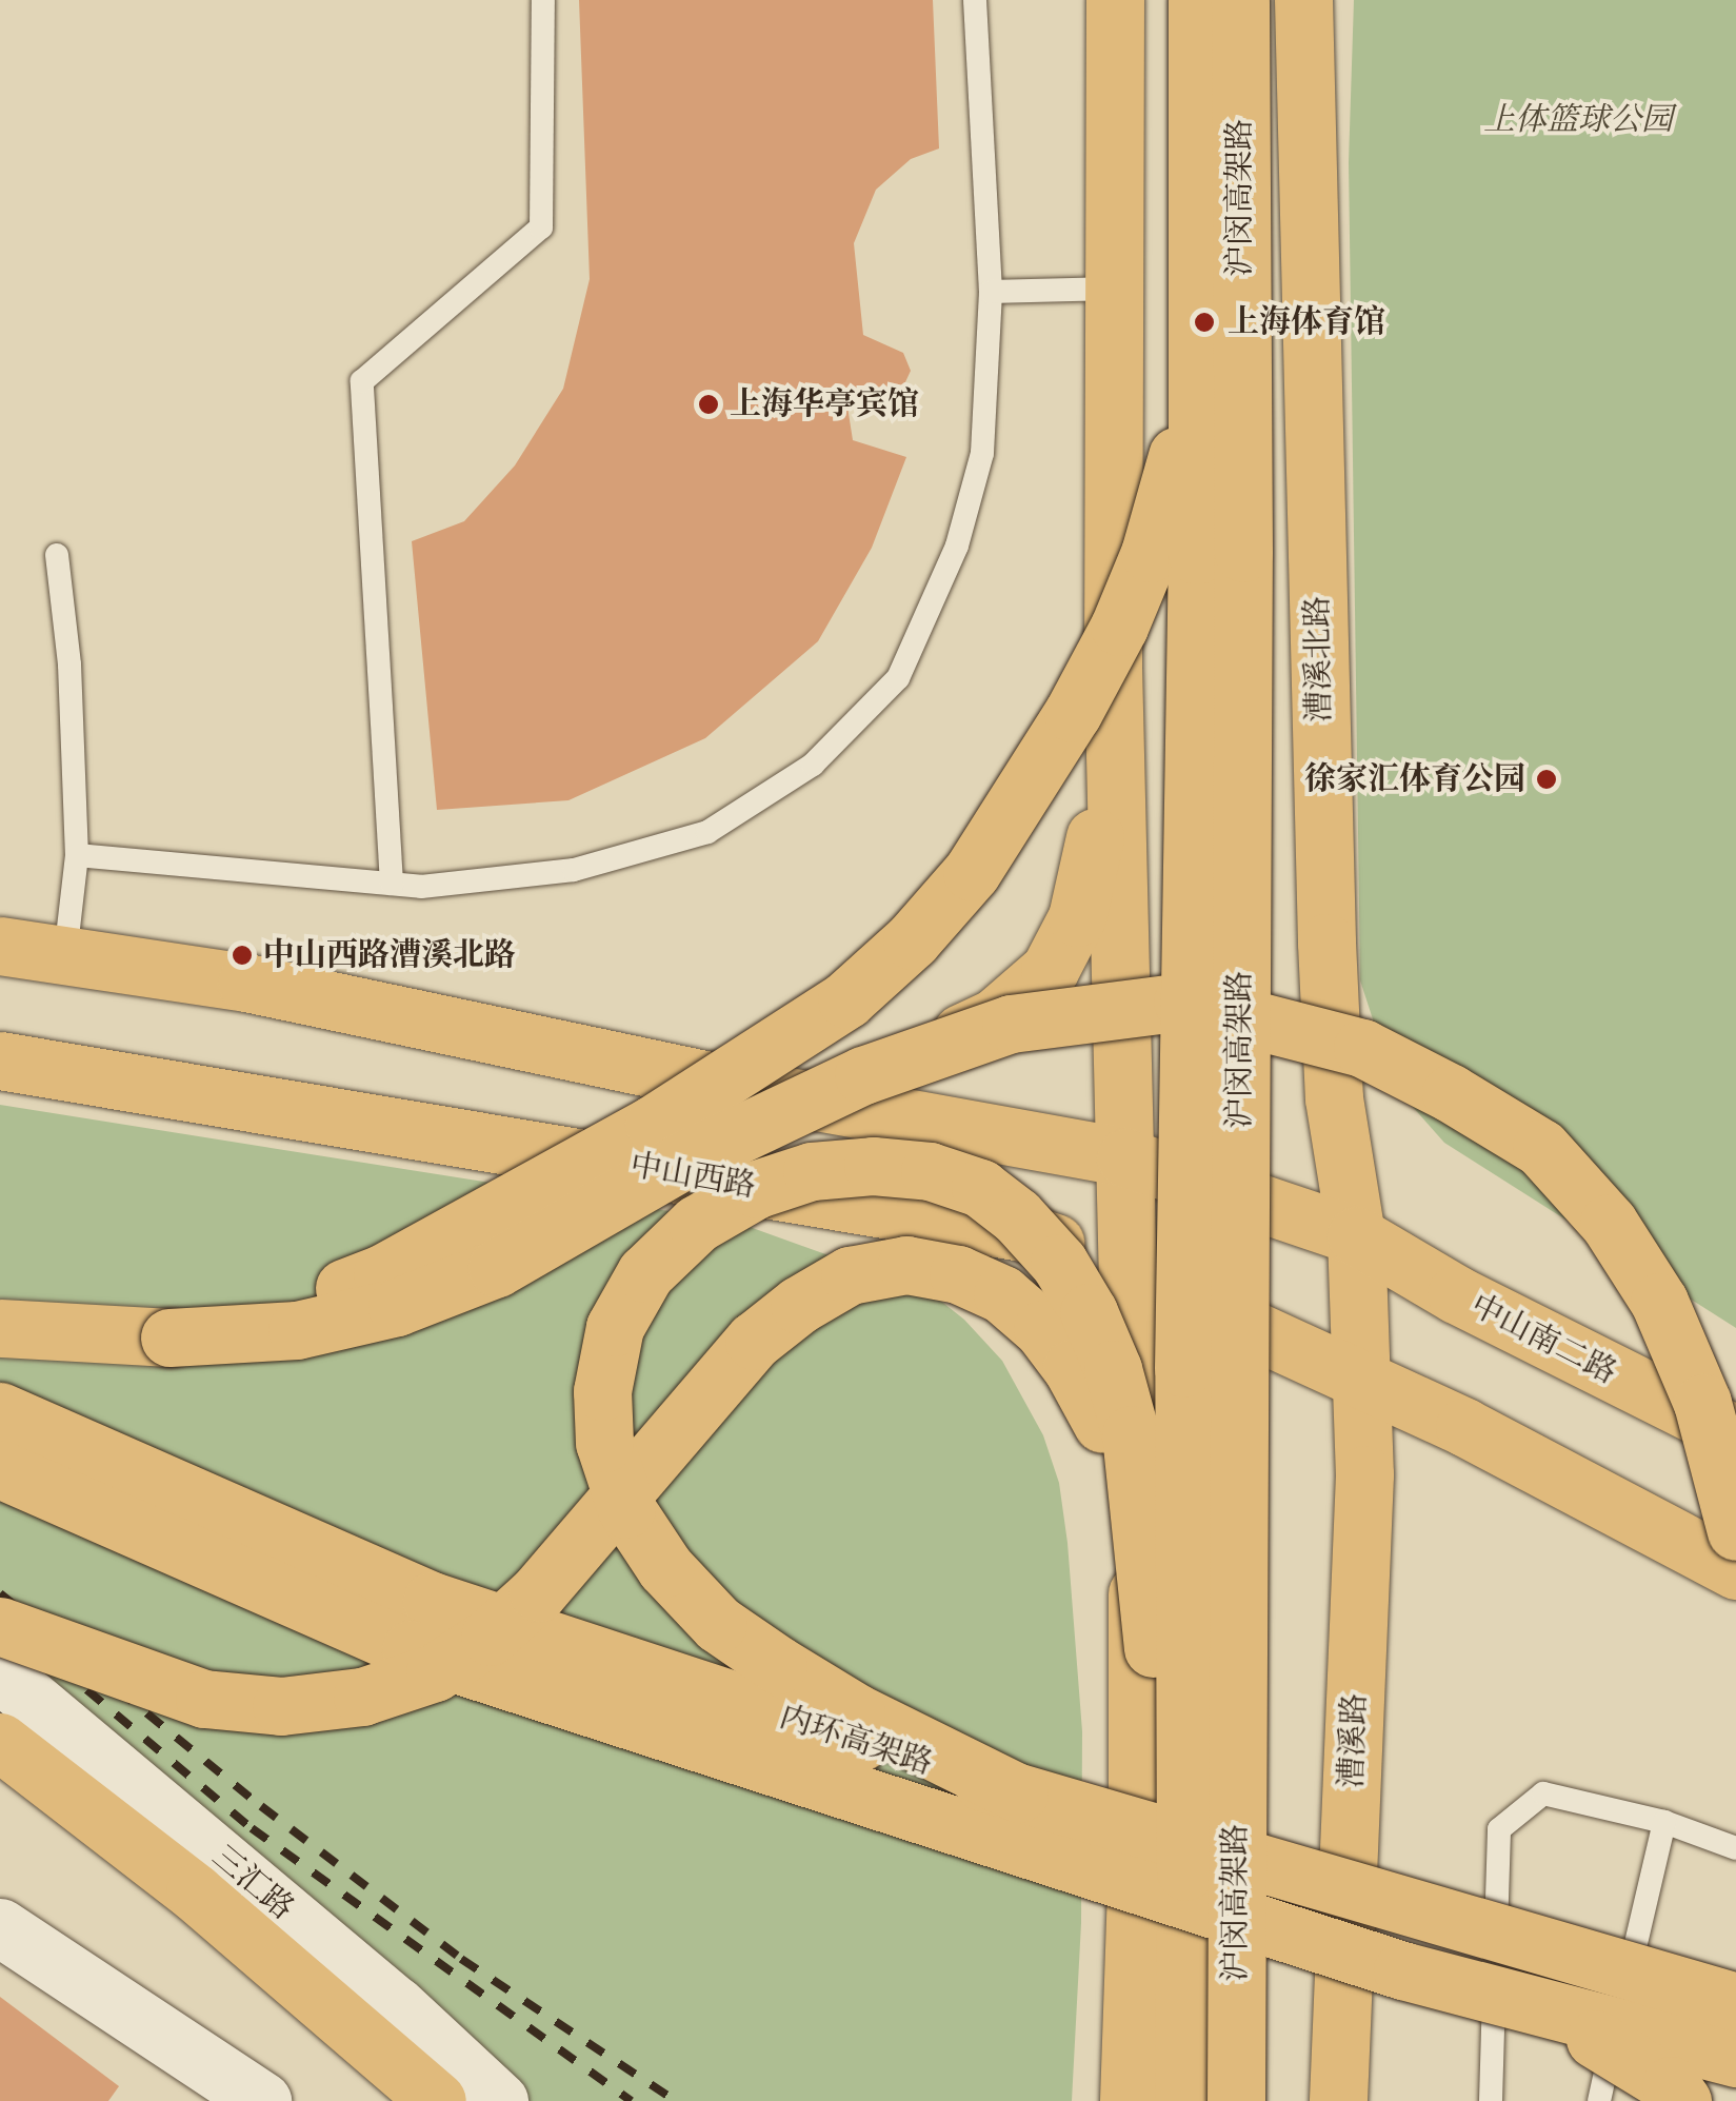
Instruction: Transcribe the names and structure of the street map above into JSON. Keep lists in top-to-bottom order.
{
  "streets": {
    "main road": [
      "沪闵高架路",
      "漕溪北路",
      "中山西路",
      "中山南二路",
      "内环高架路",
      "漕溪路"
    ],
    "street": ["三汇路"]
  },
  "crossings": [
    ["漕溪北路", "中山西路"],
    ["漕溪北路", "中山南二路"],
    ["漕溪北路", "漕溪路"],
    ["中山西路", "漕溪路"]
  ],
  "parks": ["上体篮球公园"],
  "places": [
    "上海体育馆",
    "上海华亭宾馆",
    "徐家汇体育公园",
    "中山西路漕溪北路"
  ]
}
